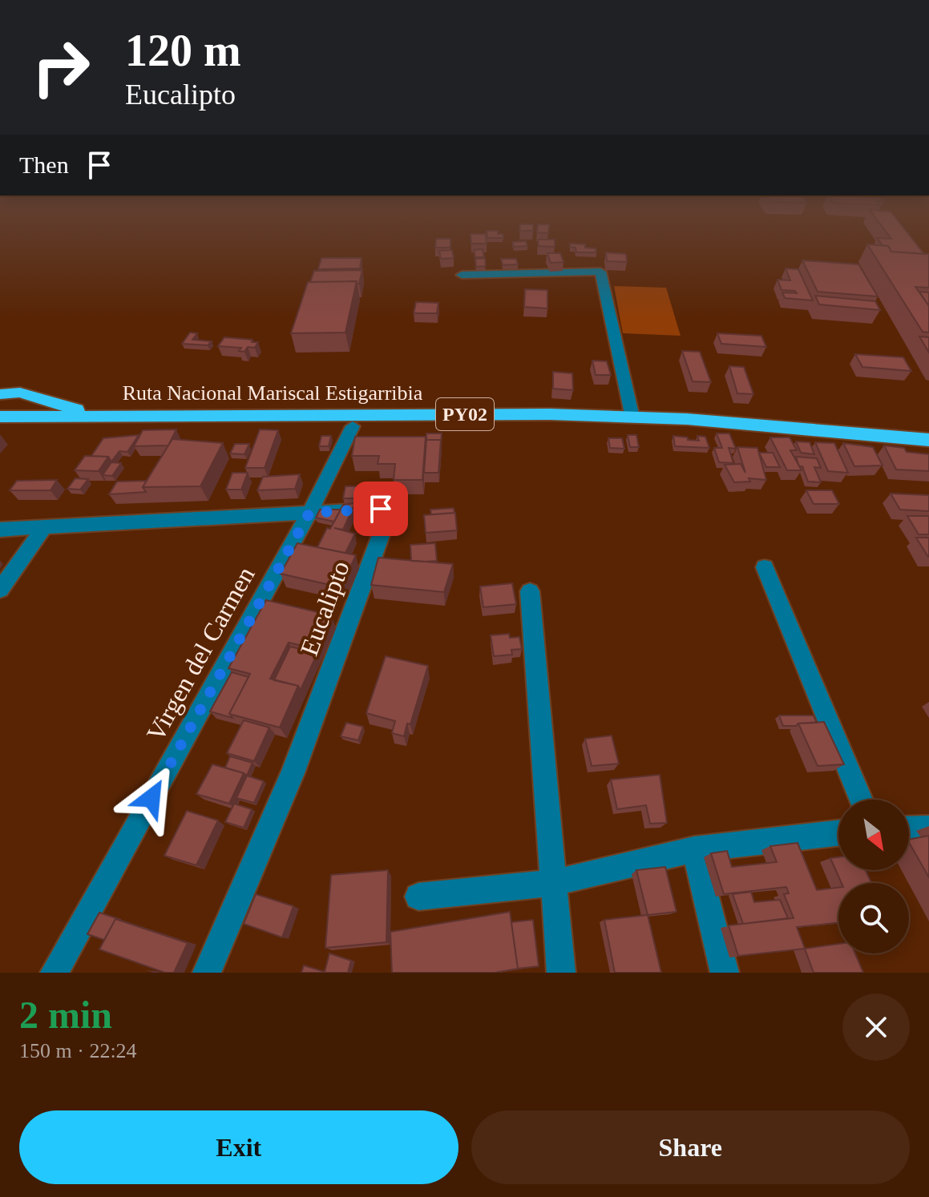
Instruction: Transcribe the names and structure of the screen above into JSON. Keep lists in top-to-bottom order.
{
  "streets": {
    "highway": ["Ruta Nacional Mariscal Estigarribia", "PY02"],
    "street": ["Eucalipto", "Virgen del Carmen"]
  },
  "crossings": [
    ["Ruta Nacional Mariscal Estigarribia", "Virgen del Carmen"],
    ["Eucalipto", "Virgen del Carmen"]
  ],
  "north": "bottom right",
  "page": {
    "turn": ["120 m", "Eucalipto"],
    "then": "Then",
    "heading": ["2 min", "150 m · 22:24"],
    "buttons": ["Exit", "Share"]
  }
}
